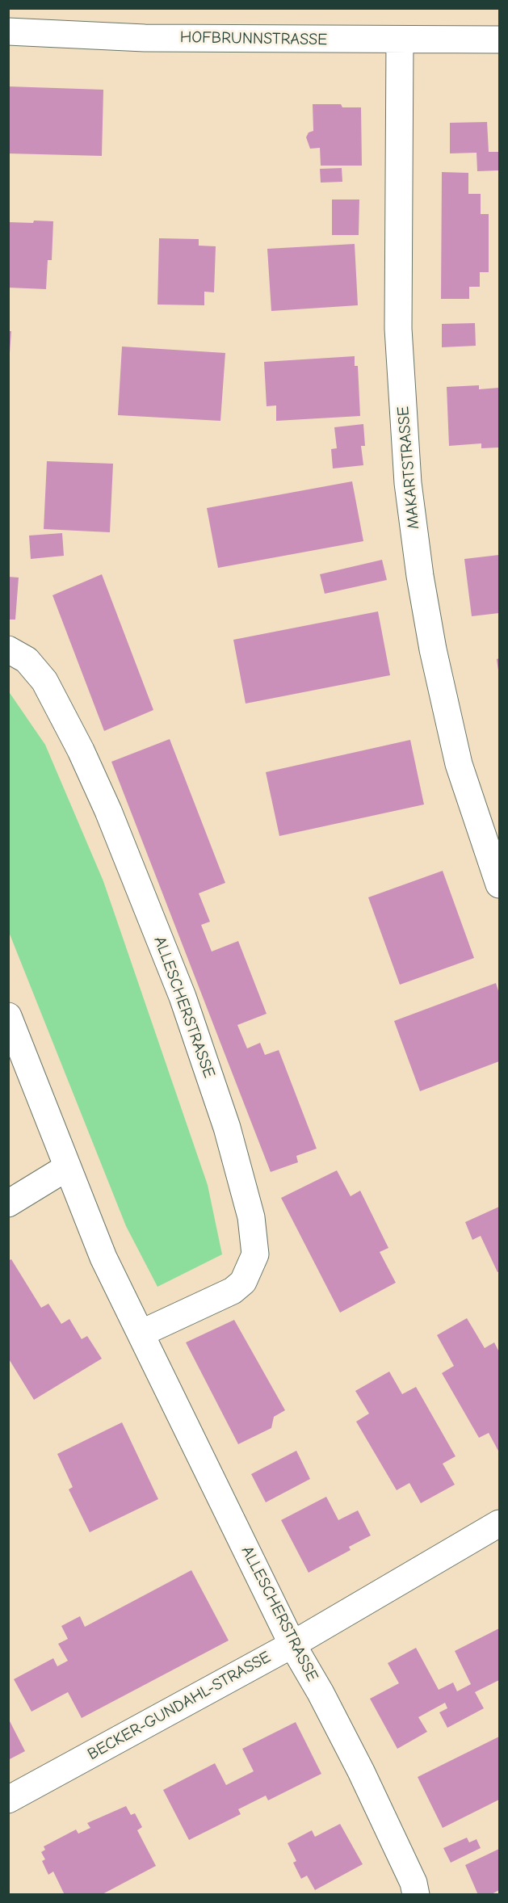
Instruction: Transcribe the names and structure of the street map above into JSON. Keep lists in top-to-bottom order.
{
  "streets": {
    "street": [
      "HOFBRUNNSTRASSE",
      "MAKARTSTRASSE",
      "ALLESCHERSTRASSE",
      "BECKER-GUNDAHL-STRASSE"
    ]
  },
  "crossings": [
    ["HOFBRUNNSTRASSE", "MAKARTSTRASSE"],
    ["ALLESCHERSTRASSE", "BECKER-GUNDAHL-STRASSE"]
  ]
}
